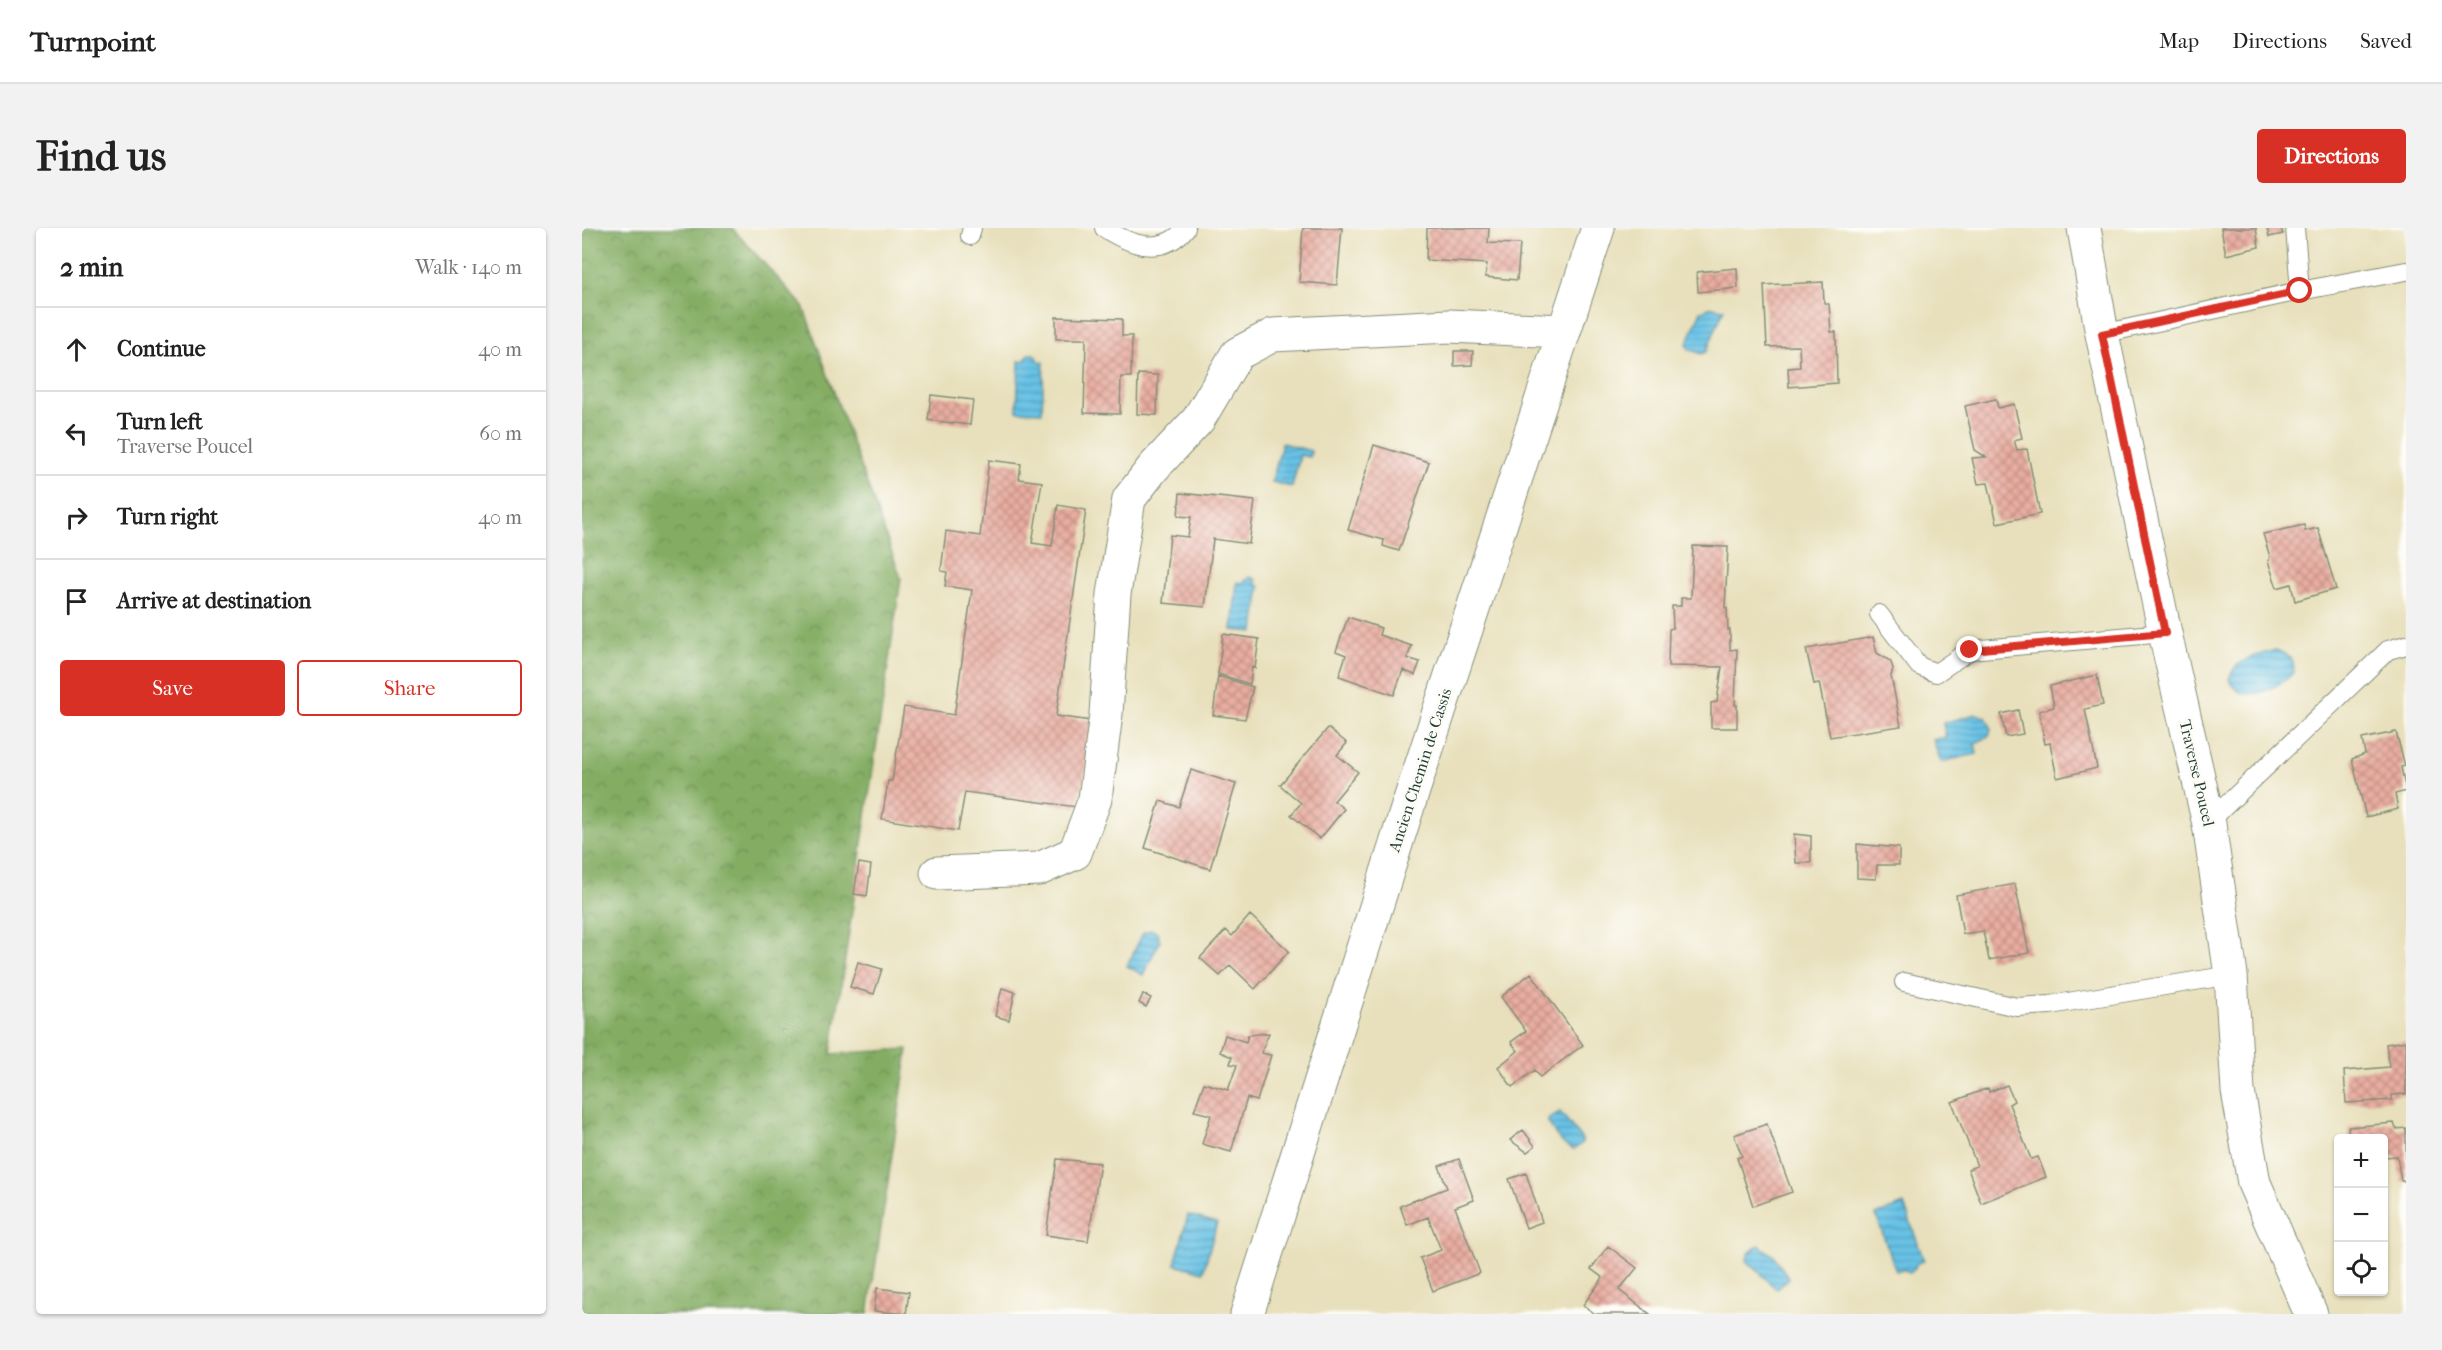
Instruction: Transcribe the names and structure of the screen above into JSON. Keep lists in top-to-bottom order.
{
  "streets": {
    "street": ["Ancien Chemin de Cassis", "Traverse Poucel"]
  },
  "page": {
    "header": "Turnpoint",
    "nav": ["Map", "Directions", "Saved"],
    "buttons": [
      "Directions",
      ["Save", "Share"]
    ],
    "title": "Find us",
    "heading": ["2 min", "Walk · 140 m"],
    "list": [
      ["Continue", "40 m"],
      ["Turn left", "Traverse Poucel", "60 m"],
      ["Turn right", "40 m"],
      "Arrive at destination"
    ],
    "map_buttons": ["+", "−"]
  }
}
